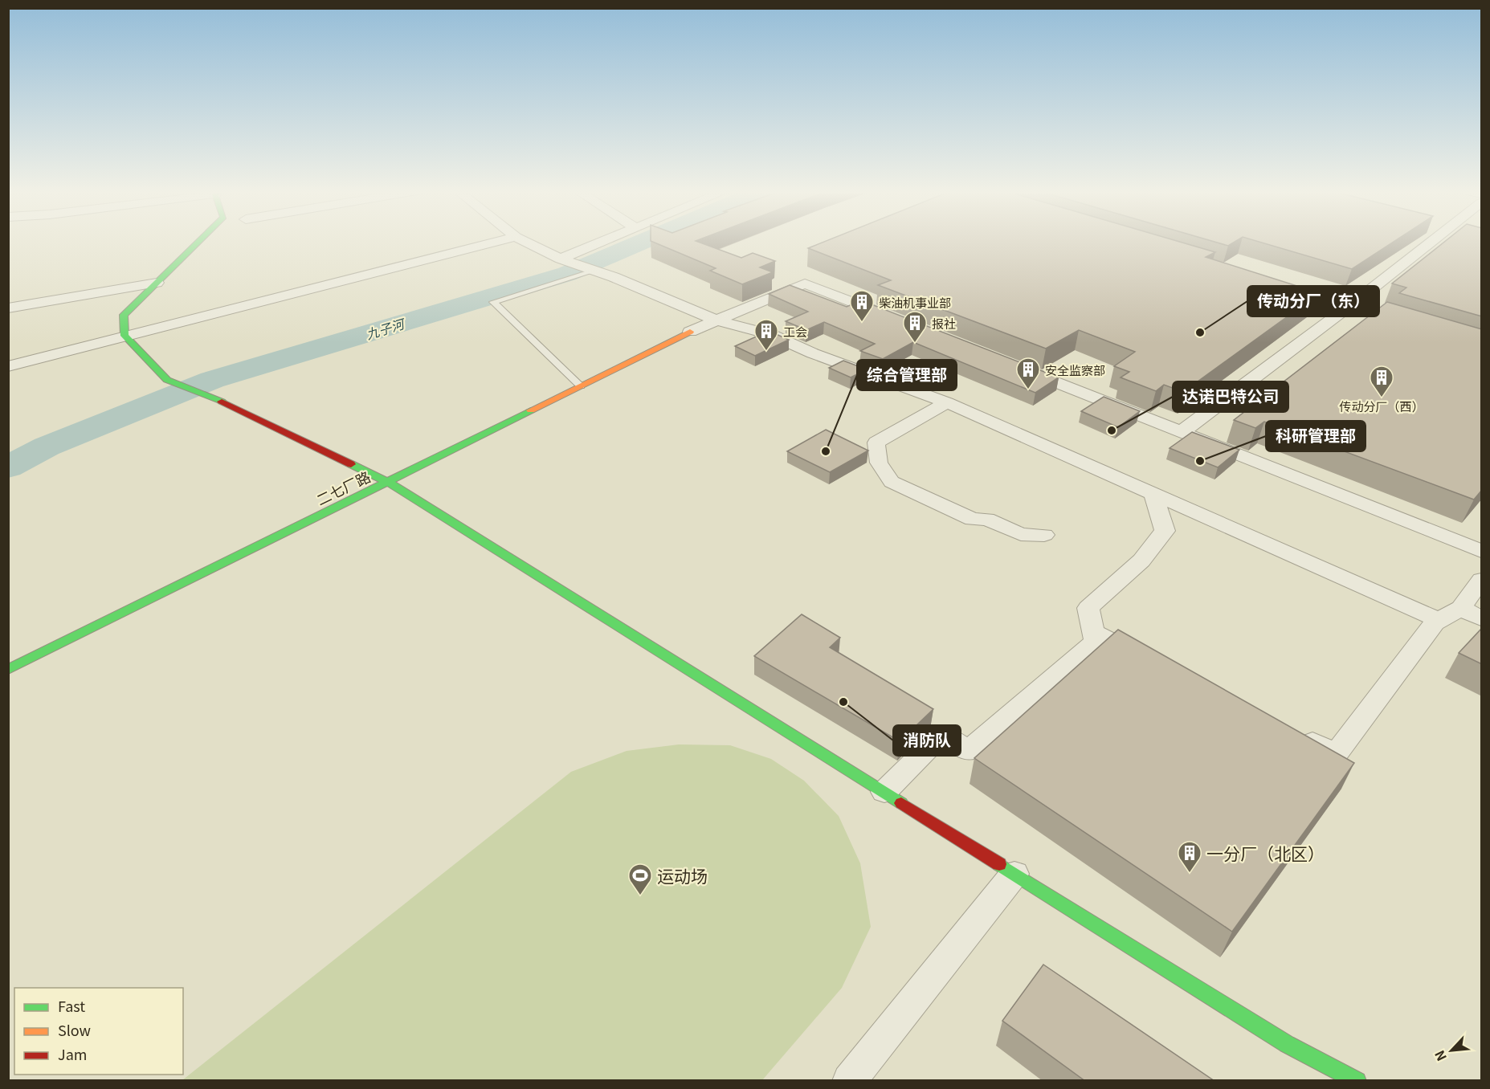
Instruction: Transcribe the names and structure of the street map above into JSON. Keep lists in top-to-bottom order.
{
  "streets": {
    "street": ["二七厂路"]
  },
  "water": ["九子河"],
  "places": {
    "building": [
      "柴油机事业部",
      "报社",
      "工会",
      "安全监察部",
      "传动分厂（西）",
      "一分厂（北区）"
    ],
    "other": [
      "传动分厂（东）",
      "达诺巴特公司",
      "综合管理部",
      "科研管理部",
      "消防队"
    ],
    "sports": ["运动场"]
  },
  "legend": ["Fast", "Slow", "Jam"],
  "north": "bottom left"
}
